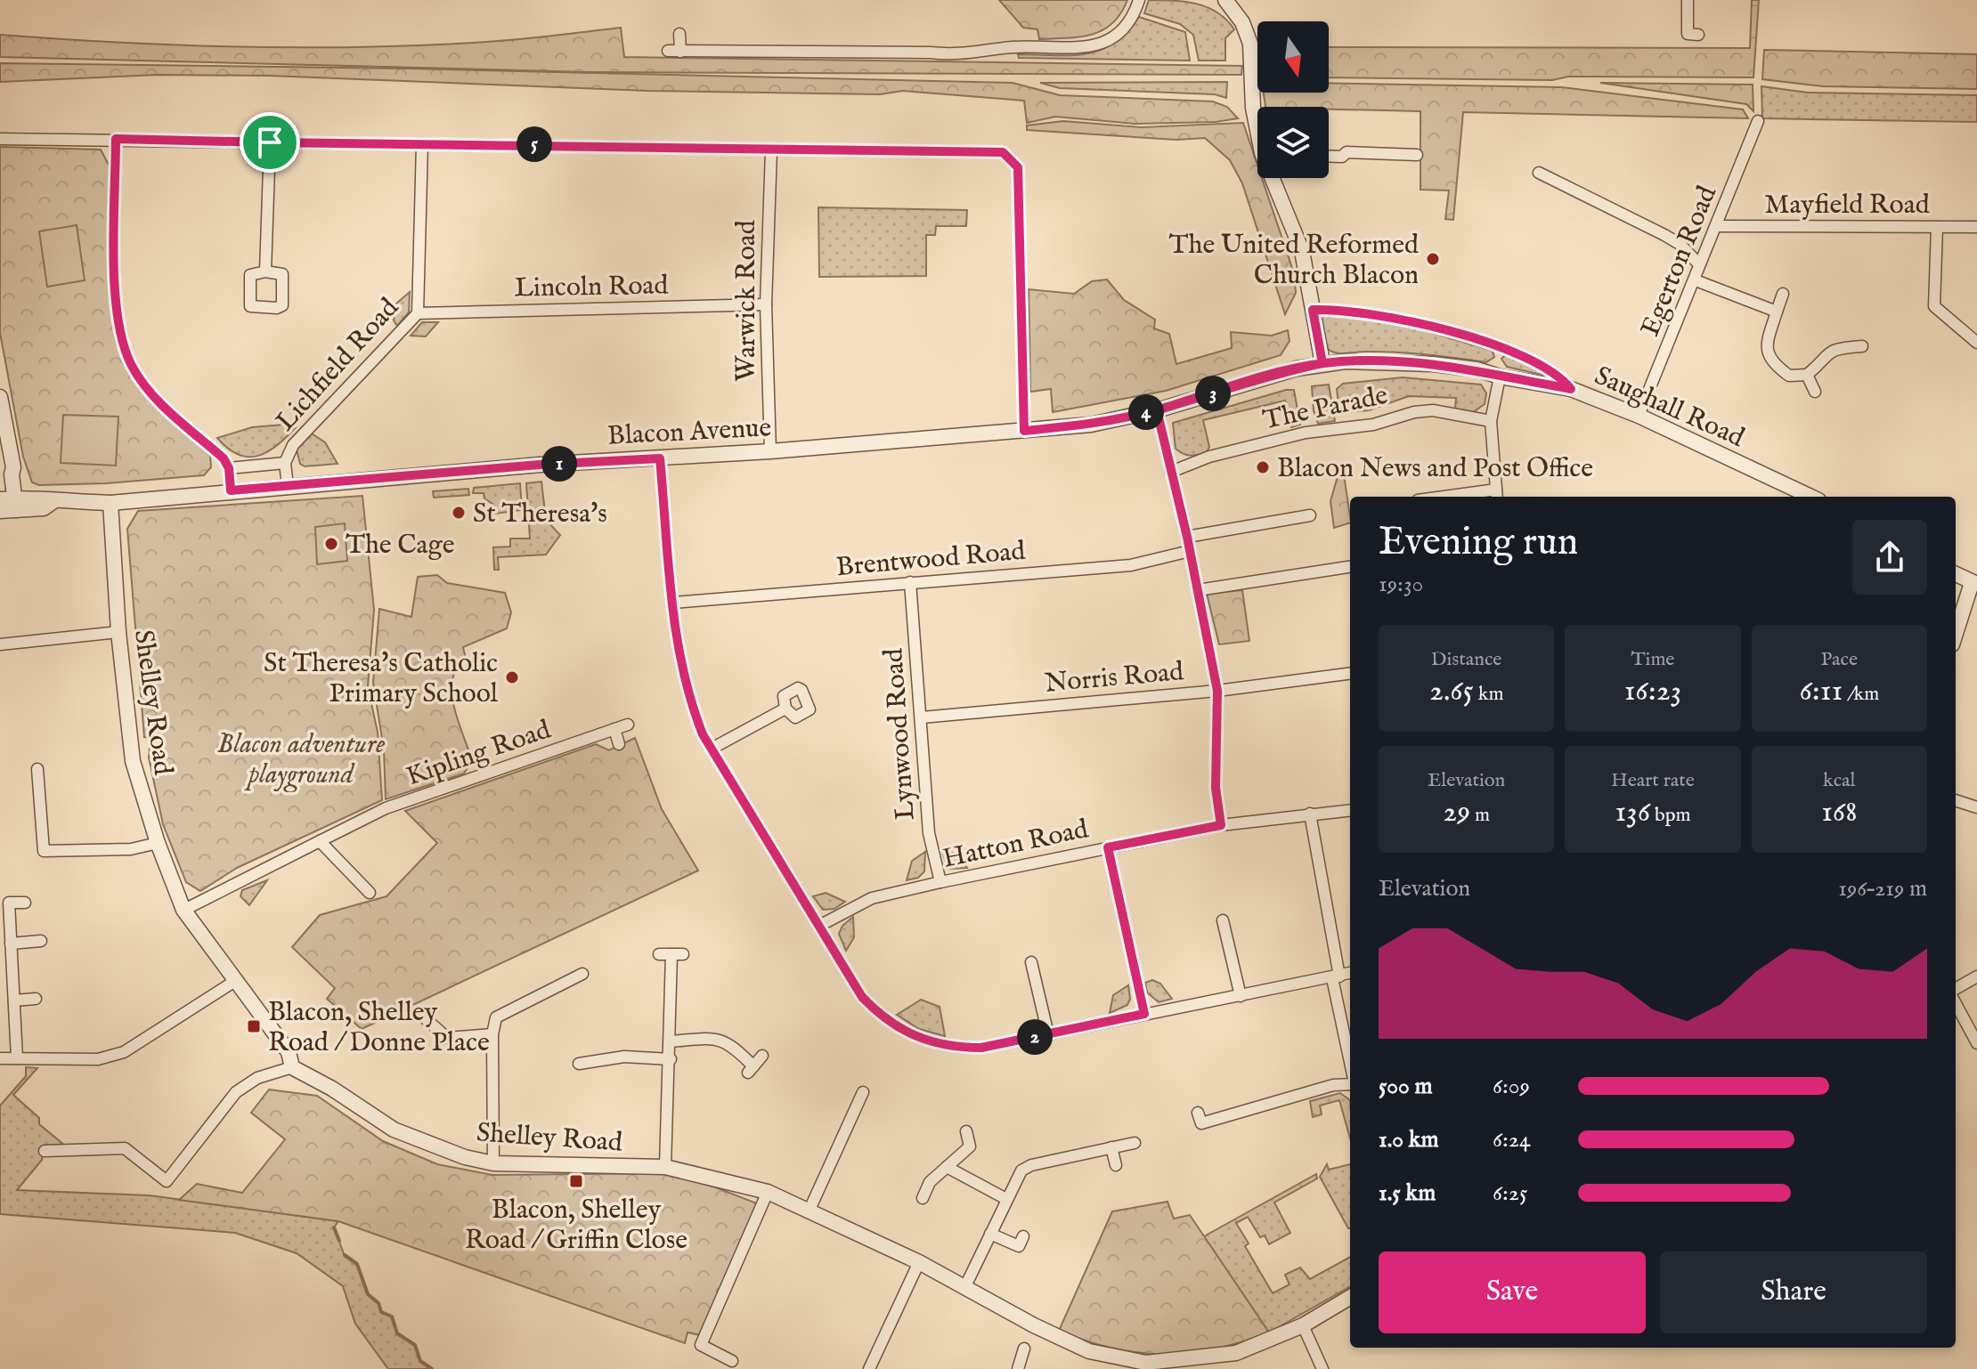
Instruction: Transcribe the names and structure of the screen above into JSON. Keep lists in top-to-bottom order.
{
  "streets": {
    "street": [
      "Mayfield Road",
      "Egerton Road",
      "Lincoln Road",
      "Warwick Road",
      "Lichfield Road",
      "Saughall Road",
      "The Parade",
      "Blacon Avenue",
      "Brentwood Road",
      "Norris Road",
      "Shelley Road",
      "Lynwood Road",
      "Kipling Road",
      "Hatton Road"
    ]
  },
  "crossings": [
    ["Mayfield Road", "Egerton Road"],
    ["Egerton Road", "Saughall Road"],
    ["Lincoln Road", "Warwick Road"],
    ["Lincoln Road", "Lichfield Road"],
    ["Warwick Road", "Blacon Avenue"],
    ["Lichfield Road", "Blacon Avenue"],
    ["Saughall Road", "Blacon Avenue"],
    ["Blacon Avenue", "Shelley Road"],
    ["Brentwood Road", "Lynwood Road"],
    ["Norris Road", "Lynwood Road"],
    ["Shelley Road", "Kipling Road"],
    ["Lynwood Road", "Hatton Road"]
  ],
  "parks": ["Blacon adventure playground"],
  "places": {
    "other": [
      "The United Reformed Church Blacon",
      "Blacon News and Post Office",
      "St Theresa's",
      "The Cage",
      "St Theresa's Catholic Primary School"
    ],
    "transit": ["Blacon, Shelley Road / Donne Place", "Blacon, Shelley Road / Griffin Close"]
  },
  "north": "bottom",
  "page": {
    "pins": [
      "5",
      "3",
      "4",
      "1",
      "2"
    ],
    "heading": ["Evening run", "19:30"],
    "stats": [
      ["Distance", "2.65 km"],
      ["Time", "16:23"],
      ["Pace", "6:11 /km"],
      ["Elevation", "29 m"],
      ["Heart rate", "136 bpm"],
      ["kcal", "168"]
    ],
    "chart": ["Elevation", "196–219 m"],
    "list": [
      {
        "name": "500 m",
        "note": "6:09"
      },
      {
        "name": "1.0 km",
        "note": "6:24"
      },
      {
        "name": "1.5 km",
        "note": "6:25"
      }
    ],
    "buttons": ["Save", "Share"]
  }
}
